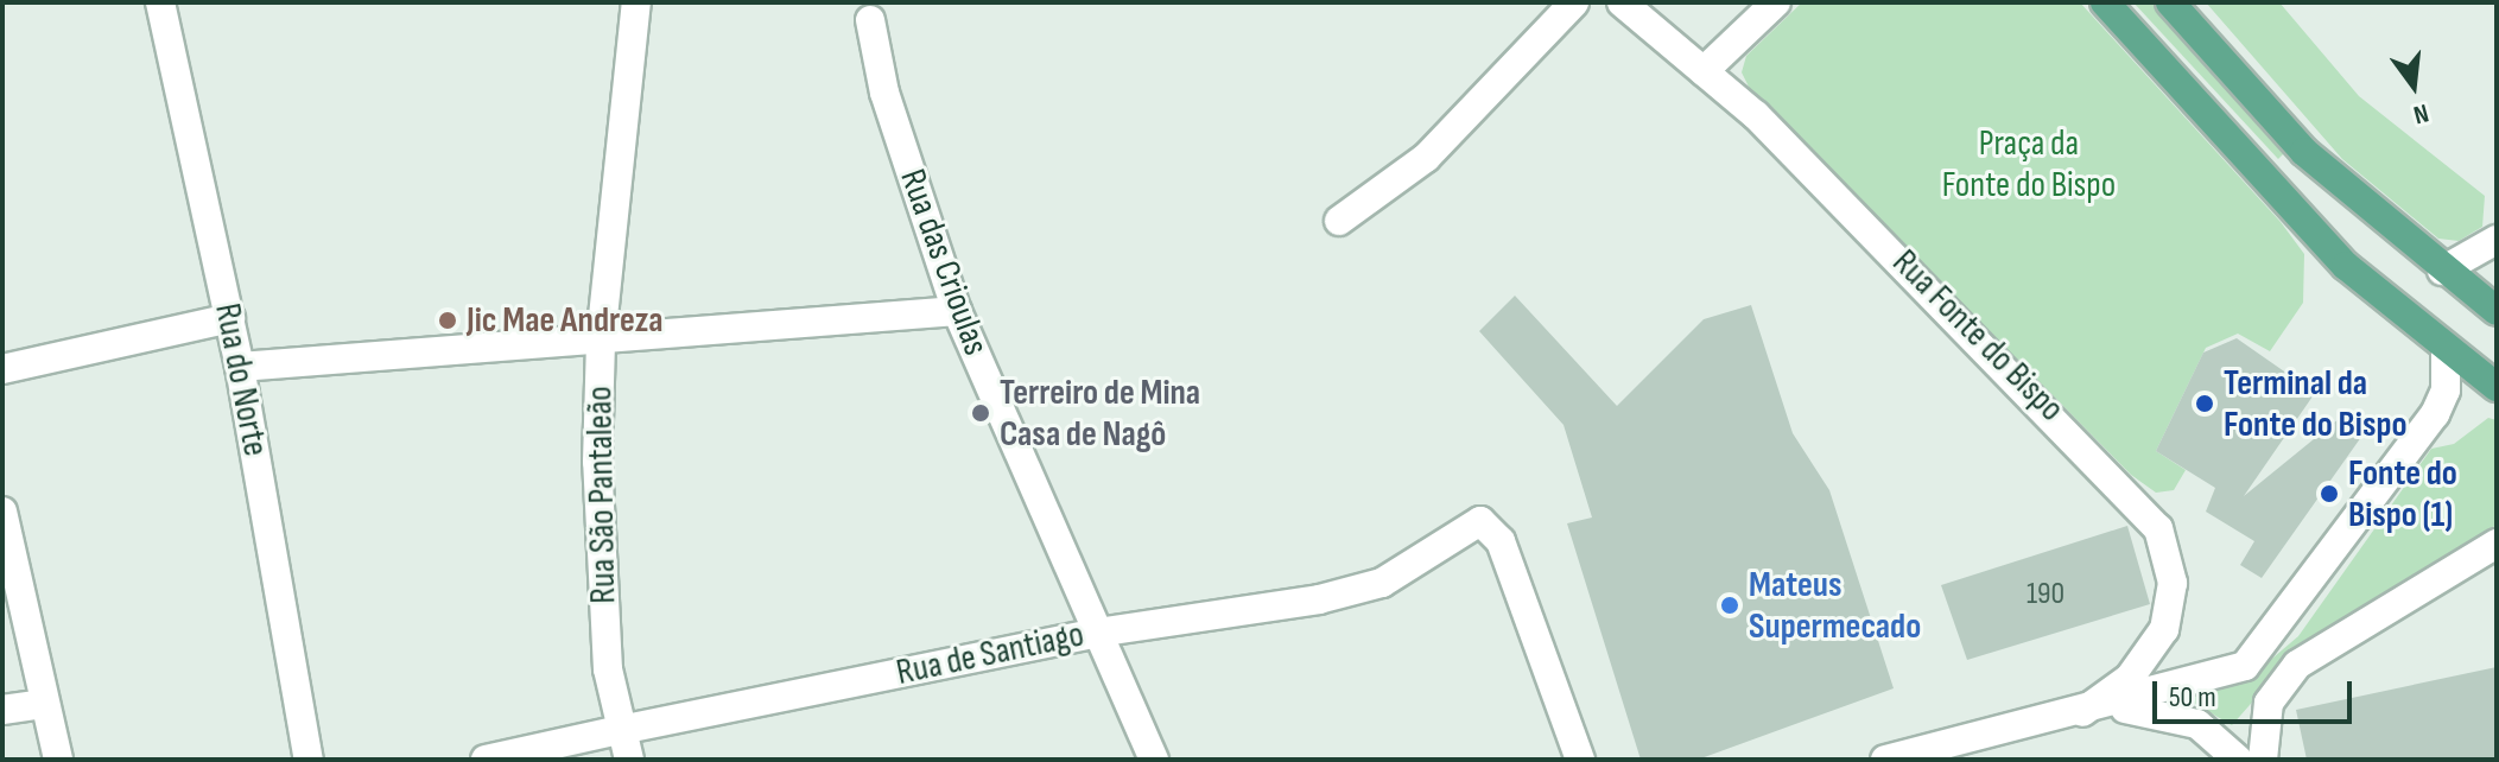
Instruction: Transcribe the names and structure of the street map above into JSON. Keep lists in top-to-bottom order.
{
  "streets": {
    "street": [
      "Rua das Crioulas",
      "Rua Fonte do Bispo",
      "Rua do Norte",
      "Rua São Pantaleão",
      "Rua de Santiago"
    ]
  },
  "crossings": [
    ["Rua das Crioulas", "Rua de Santiago"],
    ["Rua São Pantaleão", "Rua de Santiago"]
  ],
  "parks": ["Praça da Fonte do Bispo"],
  "places": [
    "Jic Mae Andreza",
    "Terminal da Fonte do Bispo",
    "Terreiro de Mina Casa de Nagô",
    "Fonte do Bispo (1)",
    "Mateus Supermecado"
  ],
  "house_numbers": ["190"],
  "scale_bar": "50 m",
  "north": "bottom"
}
